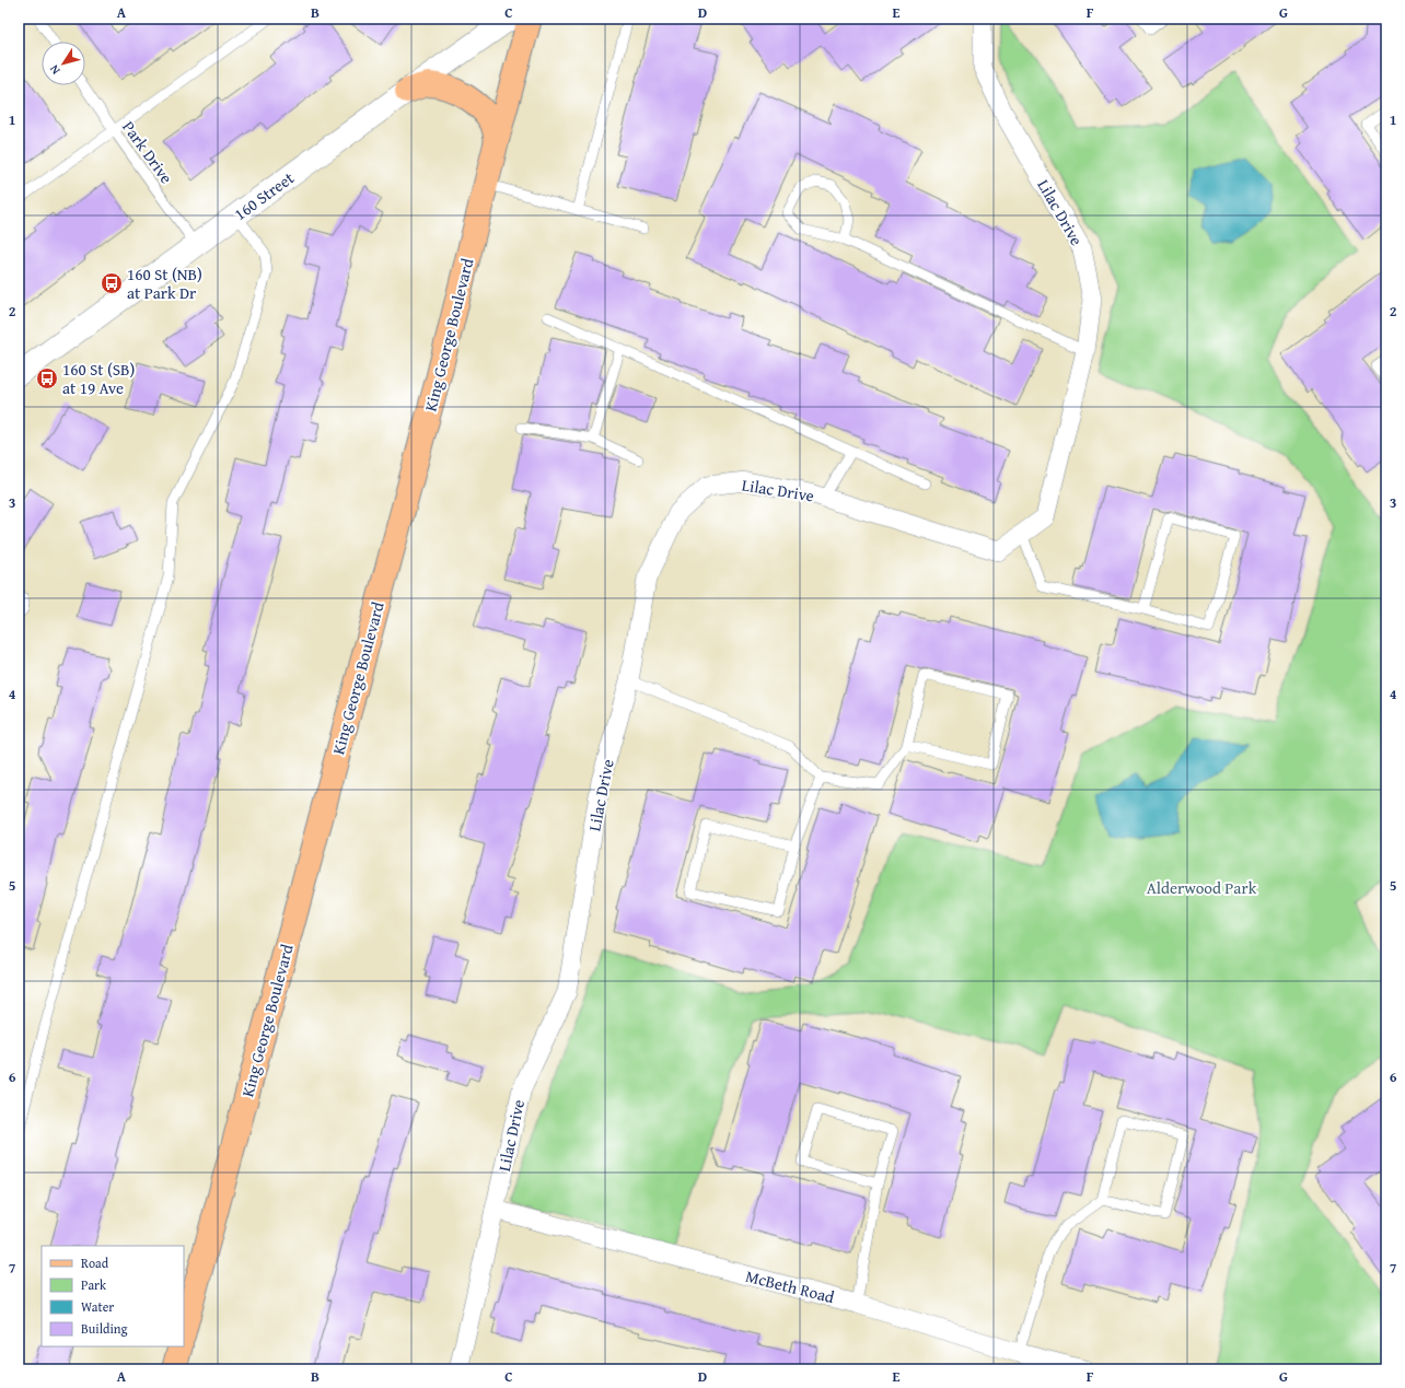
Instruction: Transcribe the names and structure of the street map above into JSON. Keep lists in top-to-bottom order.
{
  "streets": {
    "main road": ["King George Boulevard"],
    "street": ["160 Street", "Lilac Drive", "McBeth Road"],
    "lane": ["Park Drive"]
  },
  "crossings": [
    ["Park Drive", "160 Street"],
    ["Lilac Drive", "McBeth Road"]
  ],
  "parks": ["Alderwood Park"],
  "places": {
    "bus stop": ["160 St (NB) at Park Dr", "160 St (SB) at 19 Ave"]
  },
  "legend": [
    "Road",
    "Park",
    "Water",
    "Building"
  ],
  "north": "bottom left",
  "grid": {
    "columns": [
      "A",
      "B",
      "C",
      "D",
      "E",
      "F",
      "G"
    ],
    "rows": [
      "1",
      "2",
      "3",
      "4",
      "5",
      "6",
      "7"
    ]
  }
}
